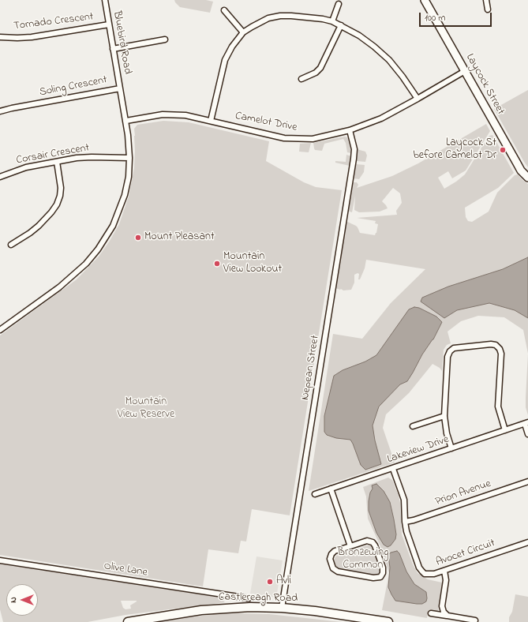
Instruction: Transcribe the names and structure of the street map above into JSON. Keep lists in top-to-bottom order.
{
  "streets": {
    "main road": ["Castlereagh Road"],
    "street": [
      "Tornado Crescent",
      "Bluebird Road",
      "Laycock Street",
      "Soling Crescent",
      "Camelot Drive",
      "Corsair Crescent",
      "Nepean Street",
      "Lakeview Drive",
      "Prion Avenue",
      "Avocet Circuit",
      "Olive Lane"
    ]
  },
  "crossings": [
    ["Tornado Crescent", "Bluebird Road"],
    ["Bluebird Road", "Soling Crescent"],
    ["Laycock Street", "Camelot Drive"],
    ["Soling Crescent", "Camelot Drive"],
    ["Soling Crescent", "Corsair Crescent"],
    ["Camelot Drive", "Nepean Street"],
    ["Nepean Street", "Castlereagh Road"],
    ["Lakeview Drive", "Avocet Circuit"],
    ["Prion Avenue", "Avocet Circuit"]
  ],
  "parks": ["Mountain View Reserve", "Bronzewing Common"],
  "places": [
    "Laycock St before Camelot Dr",
    "Mount Pleasant",
    "Mountain View Lookout",
    "Avli"
  ],
  "scale_bar": "100 m",
  "north": "left"
}
